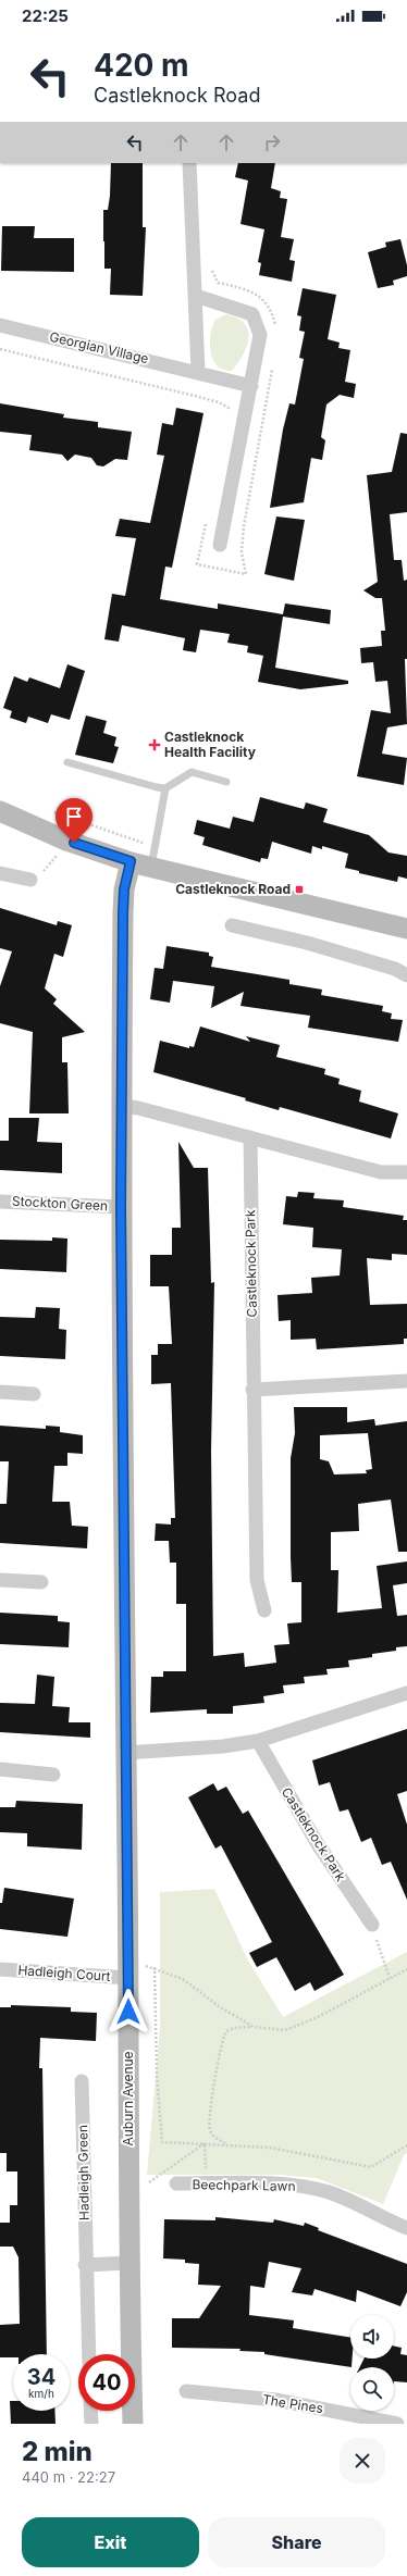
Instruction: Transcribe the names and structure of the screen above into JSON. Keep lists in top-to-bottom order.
{
  "streets": {
    "street": [
      "Georgian Village",
      "Stockton Green",
      "Castleknock Park",
      "Hadleigh Court",
      "Auburn Avenue",
      "Hadleigh Green",
      "Beechpark Lawn",
      "The Pines"
    ]
  },
  "crossings": [
    ["Stockton Green", "Auburn Avenue"],
    ["Hadleigh Court", "Auburn Avenue"]
  ],
  "places": {
    "health": ["Castleknock Health Facility"],
    "transit": ["Castleknock Road"]
  },
  "page": {
    "status": "22:25",
    "turn": ["420 m", "Castleknock Road"],
    "speed": "34 km/h",
    "limit": "40",
    "heading": ["2 min", "440 m · 22:27"],
    "buttons": ["Exit", "Share"]
  }
}
